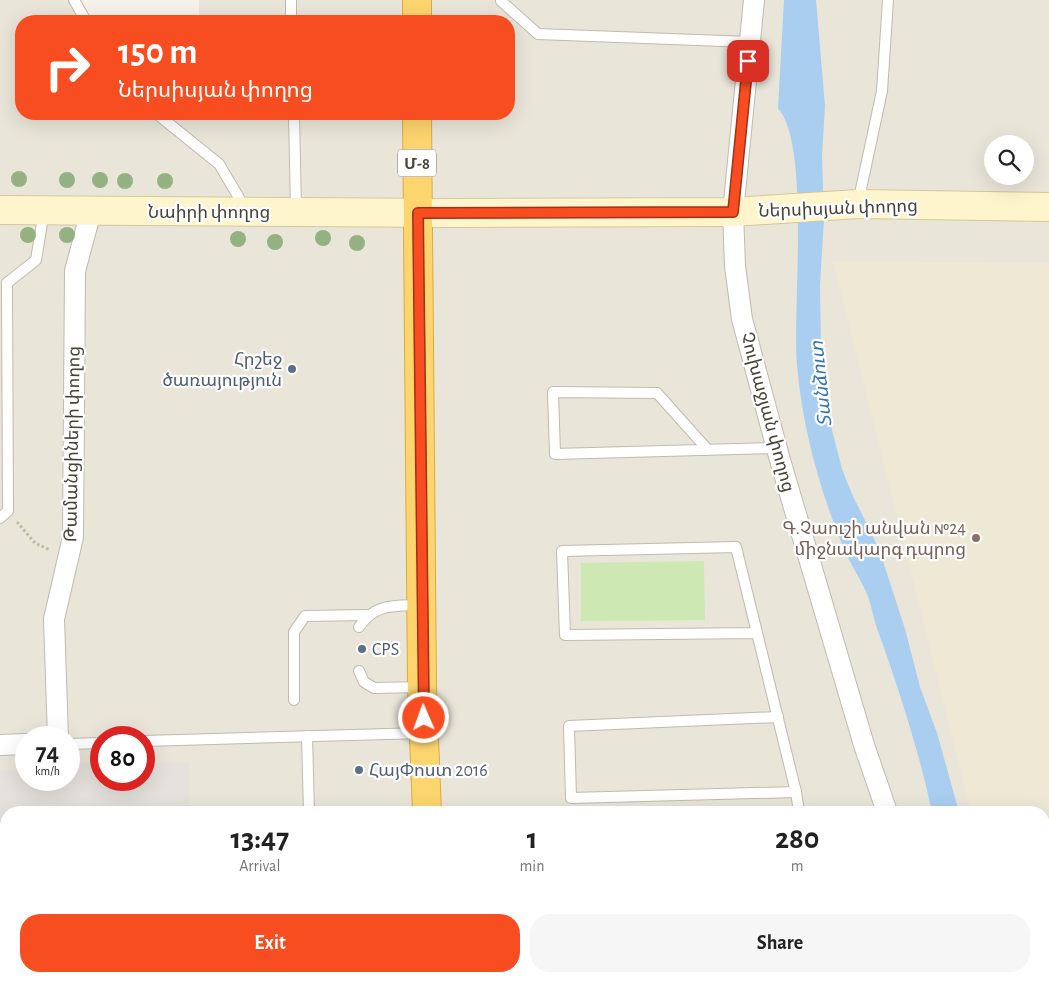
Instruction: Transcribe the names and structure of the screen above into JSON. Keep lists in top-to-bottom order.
{
  "streets": {
    "highway": ["Մ-8"],
    "main road": ["Ներսիսյան փողոց", "Նաիրի փողոց"],
    "street": ["Չուխաջյան փողոց", "Թամանցիների փողոց"]
  },
  "crossings": [
    ["Մ-8", "Ներսիսյան փողոց"],
    ["Մ-8", "Նաիրի փողոց"],
    ["Ներսիսյան փողոց", "Նաիրի փողոց"],
    ["Ներսիսյան փողոց", "Չուխաջյան փողոց"],
    ["Նաիրի փողոց", "Թամանցիների փողոց"]
  ],
  "water": ["Տանձուտ"],
  "places": [
    "Հրշեջ ծառայություն",
    "Գ.Չաուշի անվան №24 միջնակարգ դպրոց",
    "CPS",
    "ՀայՓոստ 2016"
  ],
  "page": {
    "turn": ["150 m", "Ներսիսյան փողոց"],
    "speed": "74 km/h",
    "limit": "80",
    "eta": [
      "13:47",
      "Arrival",
      "1",
      "min",
      "280",
      "m"
    ],
    "buttons": ["Exit", "Share"]
  }
}
